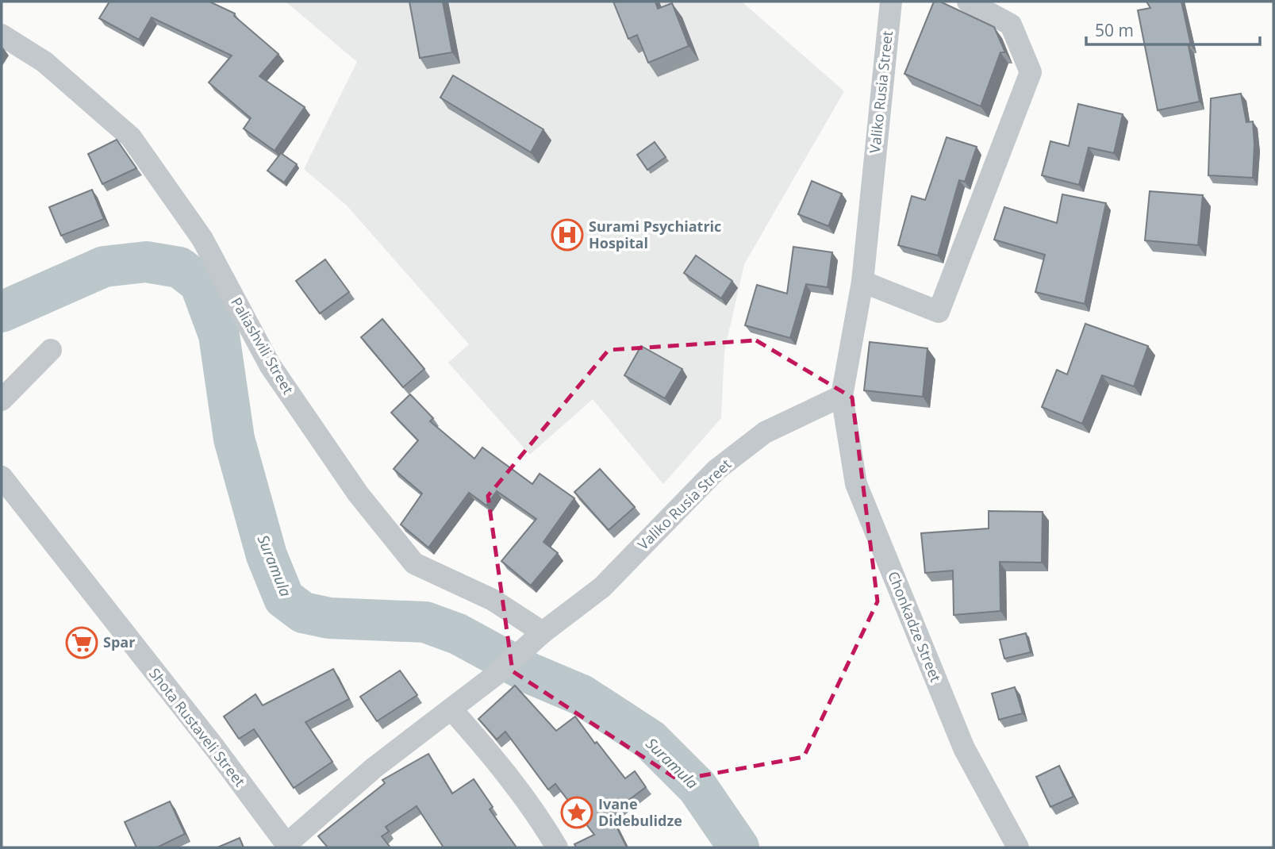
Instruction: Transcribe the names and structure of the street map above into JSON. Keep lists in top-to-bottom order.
{
  "streets": {
    "street": [
      "Valiko Rusia Street",
      "Paliashvili Street",
      "Chonkadze Street",
      "Shota Rustaveli Street"
    ]
  },
  "crossings": [
    ["Valiko Rusia Street", "Paliashvili Street"],
    ["Valiko Rusia Street", "Chonkadze Street"],
    ["Valiko Rusia Street", "Shota Rustaveli Street"]
  ],
  "water": ["Suramula"],
  "places": {
    "hospital": ["Surami Psychiatric Hospital"],
    "supermarket": ["Spar"],
    "place": ["Ivane Didebulidze"]
  },
  "scale_bar": "50 m"
}
